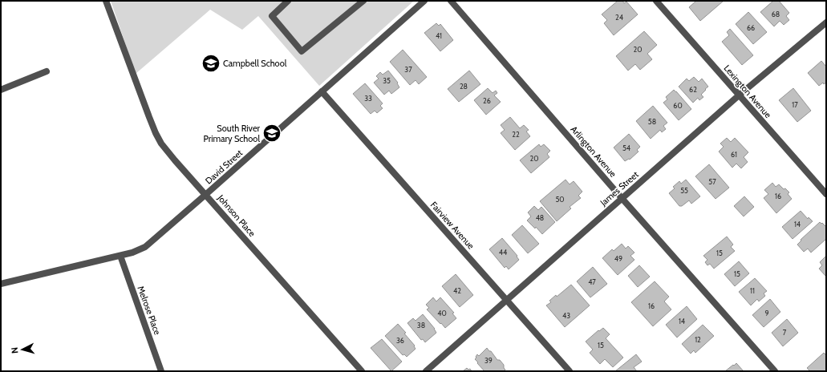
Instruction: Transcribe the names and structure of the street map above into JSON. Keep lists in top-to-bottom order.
{
  "streets": {
    "street": [
      "Lexington Avenue",
      "Arlington Avenue",
      "David Street",
      "James Street",
      "Johnson Place",
      "Fairview Avenue",
      "Melrose Place"
    ]
  },
  "crossings": [
    ["Lexington Avenue", "James Street"],
    ["Arlington Avenue", "James Street"],
    ["David Street", "Johnson Place"],
    ["David Street", "Fairview Avenue"],
    ["David Street", "Melrose Place"],
    ["James Street", "Fairview Avenue"]
  ],
  "places": {
    "school or university": ["Campbell School", "South River Primary School"]
  },
  "house_numbers": [
    "68",
    "24",
    "66",
    "41",
    "20",
    "37",
    "35",
    "28",
    "62",
    "33",
    "26",
    "17",
    "60",
    "58",
    "22",
    "54",
    "61",
    "20",
    "57",
    "55",
    "16",
    "50",
    "48",
    "14",
    "44",
    "15",
    "49",
    "15",
    "47",
    "42",
    "11",
    "16",
    "40",
    "9",
    "43",
    "14",
    "38",
    "7",
    "12",
    "36",
    "15",
    "39"
  ],
  "north": "left"
}
